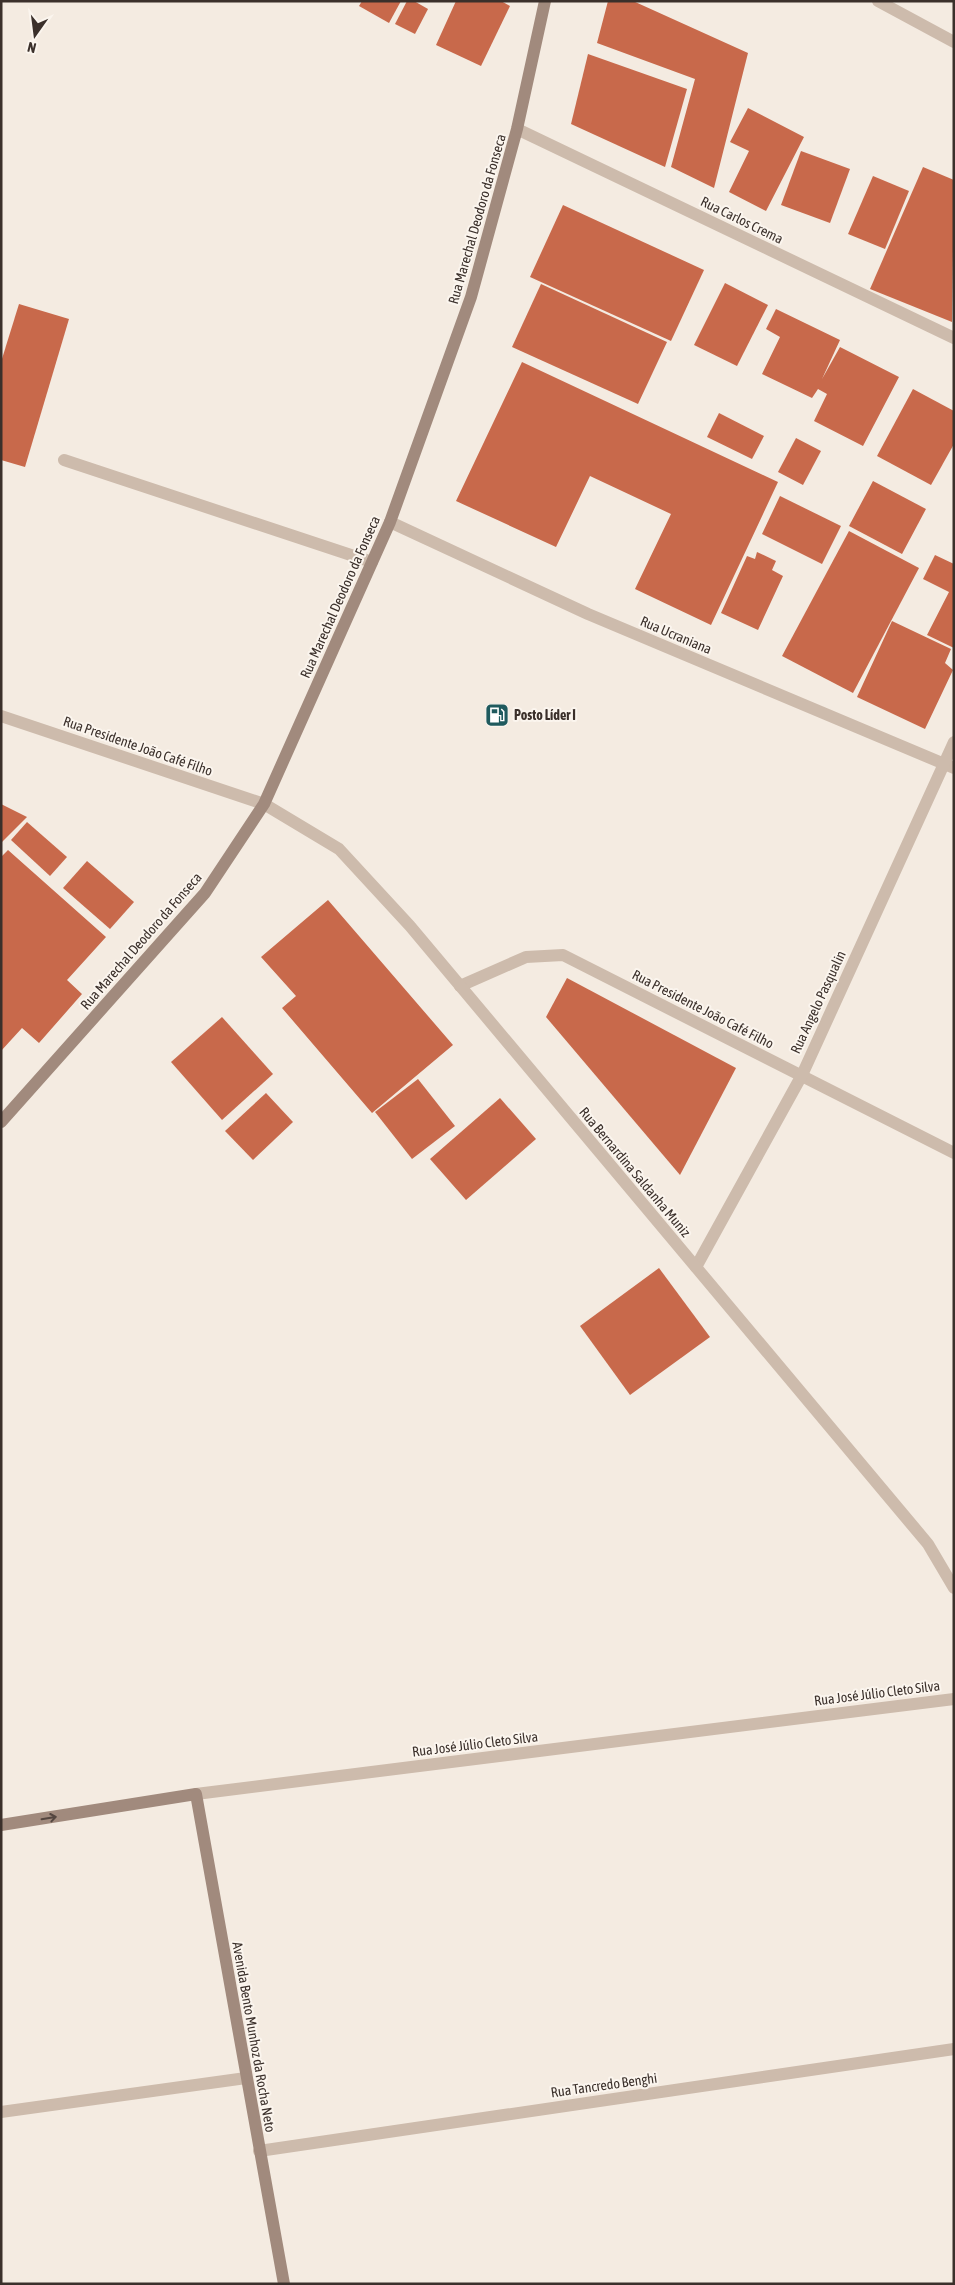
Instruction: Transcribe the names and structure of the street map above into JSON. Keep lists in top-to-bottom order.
{
  "streets": {
    "main road": ["Rua Marechal Deodoro da Fonseca", "Rua José Júlio Cleto Silva", "Avenida Bento Munhoz da Rocha Neto"],
    "street": [
      "Rua Carlos Crema",
      "Rua Ucraniana",
      "Rua Presidente João Café Filho",
      "Rua Angelo Pasqualin",
      "Rua Bernardina Saldanha Muniz",
      "Rua Tancredo Benghi"
    ]
  },
  "crossings": [
    ["Rua Marechal Deodoro da Fonseca", "Rua Carlos Crema"],
    ["Rua Marechal Deodoro da Fonseca", "Rua Ucraniana"],
    ["Rua Marechal Deodoro da Fonseca", "Rua Presidente João Café Filho"],
    ["Rua Marechal Deodoro da Fonseca", "Rua Bernardina Saldanha Muniz"],
    ["Rua Ucraniana", "Rua Angelo Pasqualin"],
    ["Rua Presidente João Café Filho", "Rua Angelo Pasqualin"],
    ["Rua Presidente João Café Filho", "Rua Bernardina Saldanha Muniz"],
    ["Rua Angelo Pasqualin", "Rua Bernardina Saldanha Muniz"],
    ["Rua José Júlio Cleto Silva", "Avenida Bento Munhoz da Rocha Neto"],
    ["Avenida Bento Munhoz da Rocha Neto", "Rua Tancredo Benghi"]
  ],
  "places": {
    "fuel station": ["Posto Líder I"]
  },
  "north": "bottom"
}
